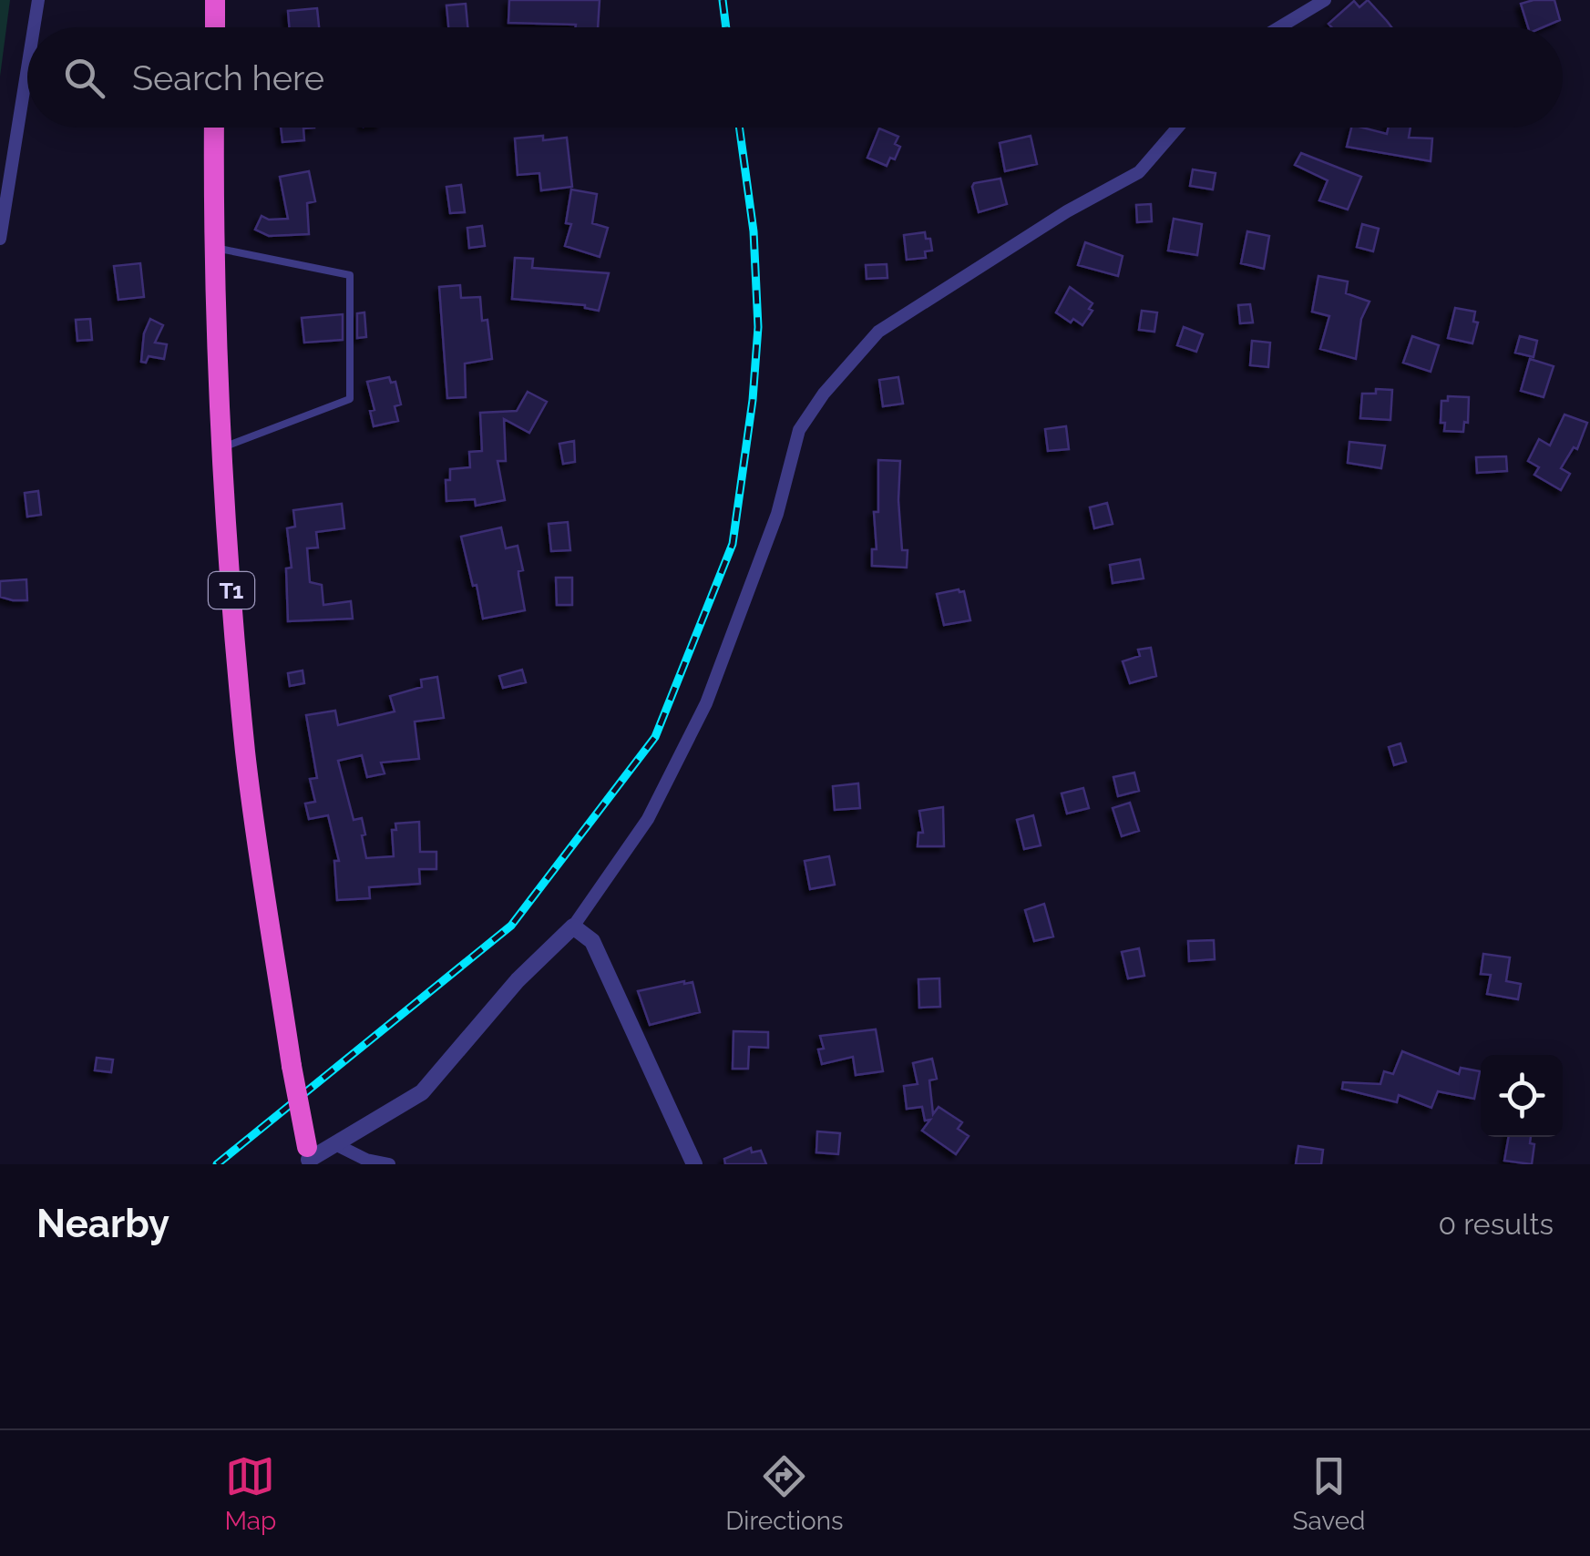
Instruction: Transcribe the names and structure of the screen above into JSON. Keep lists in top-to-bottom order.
{
  "streets": {
    "highway": ["T1"]
  },
  "page": {
    "search": "Search here",
    "heading": ["Nearby", "0 results"],
    "nav": ["Map", "Directions", "Saved"]
  }
}
